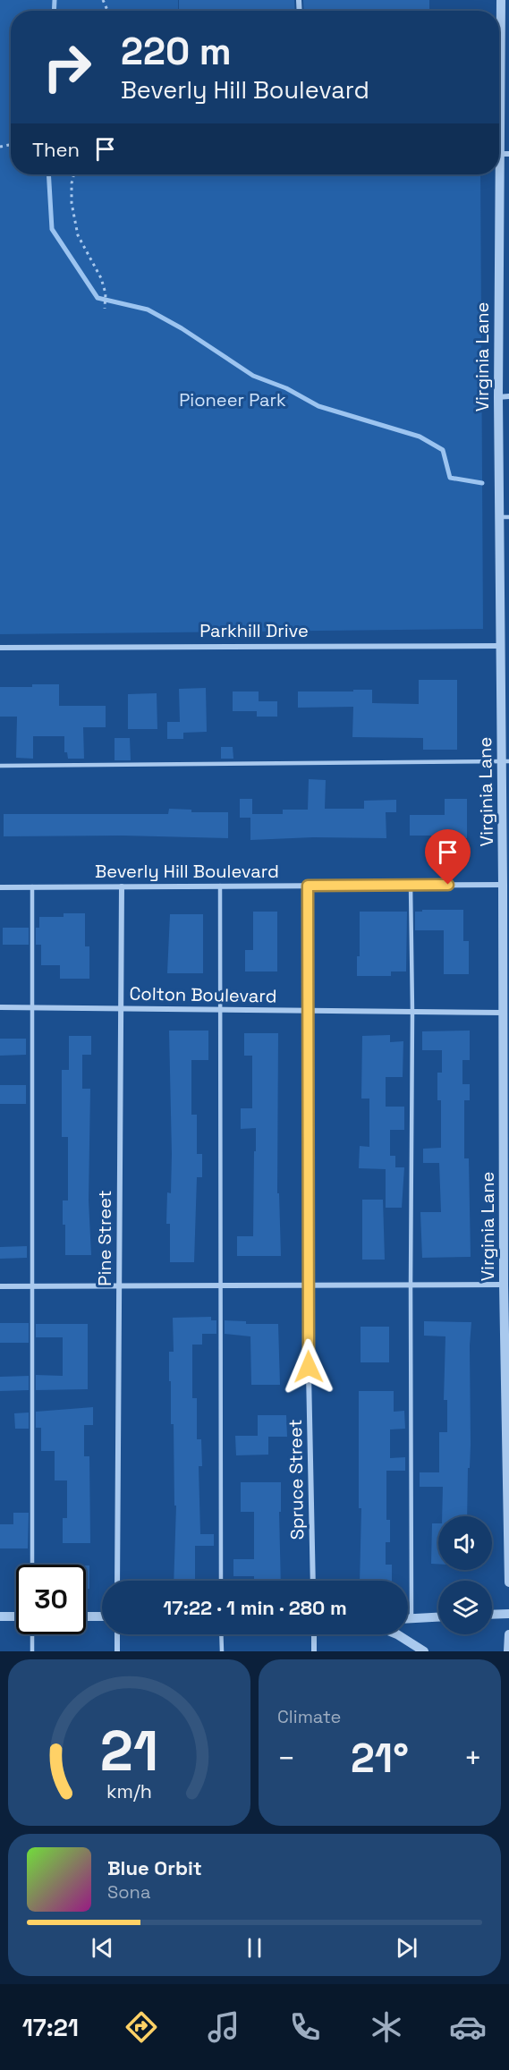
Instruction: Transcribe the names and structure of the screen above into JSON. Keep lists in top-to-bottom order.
{
  "streets": {
    "street": [
      "Virginia Lane",
      "Parkhill Drive",
      "Beverly Hill Boulevard",
      "Colton Boulevard",
      "Pine Street",
      "Spruce Street"
    ]
  },
  "crossings": [
    ["Virginia Lane", "Parkhill Drive"],
    ["Virginia Lane", "Beverly Hill Boulevard"],
    ["Virginia Lane", "Colton Boulevard"],
    ["Beverly Hill Boulevard", "Pine Street"],
    ["Beverly Hill Boulevard", "Spruce Street"],
    ["Colton Boulevard", "Pine Street"],
    ["Colton Boulevard", "Spruce Street"]
  ],
  "parks": ["Pioneer Park"],
  "page": {
    "turn": ["220 m", "Beverly Hill Boulevard"],
    "then": "Then",
    "limit": "30",
    "trip": "17:22 · 1 min · 280 m",
    "tile": "Climate",
    "heat": ["−", "21°", "+"],
    "song": ["Blue Orbit", "Sona"],
    "tabs": "17:21",
    "gauge": ["21", "km/h"]
  }
}
